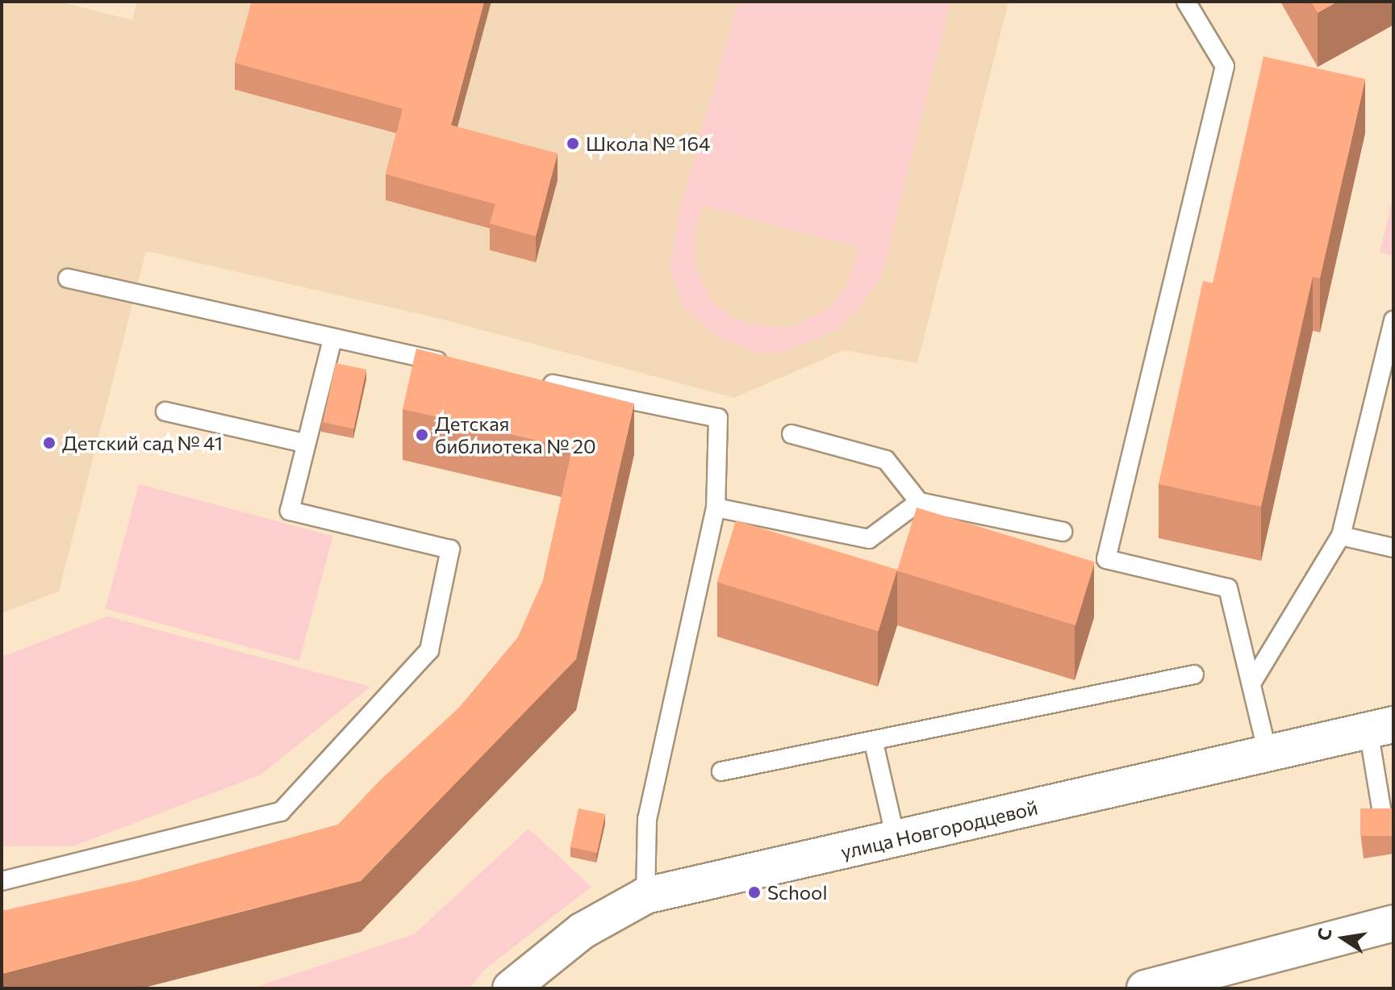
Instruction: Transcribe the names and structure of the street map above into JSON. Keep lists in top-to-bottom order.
{
  "streets": {
    "street": ["улица Новгородцевой"]
  },
  "places": [
    "Школа № 164",
    "Детская библиотека № 20",
    "Детский сад № 41",
    "School"
  ],
  "north": "left"
}
